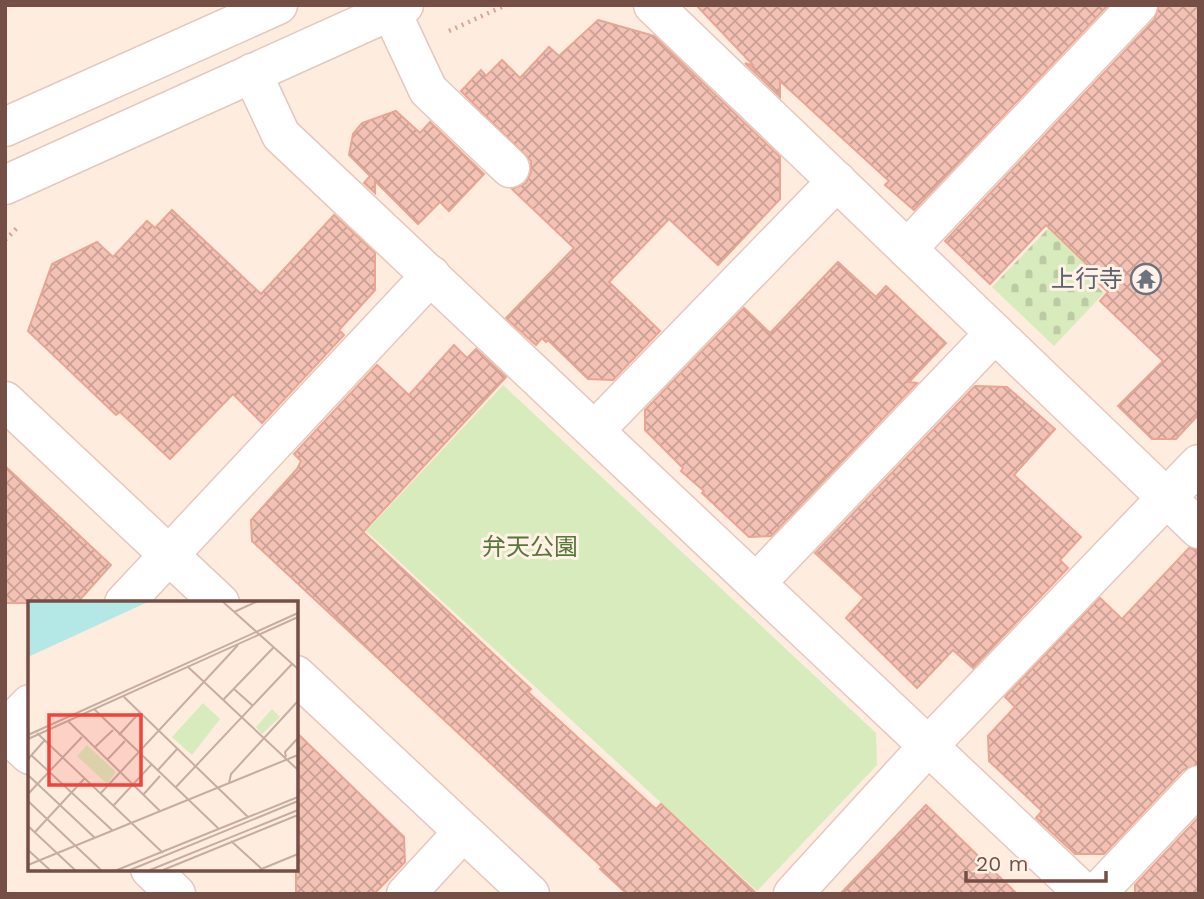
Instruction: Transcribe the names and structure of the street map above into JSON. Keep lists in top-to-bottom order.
{
  "parks": ["弁天公園"],
  "places": {
    "temple": ["上行寺"]
  },
  "scale_bar": "20 m"
}
